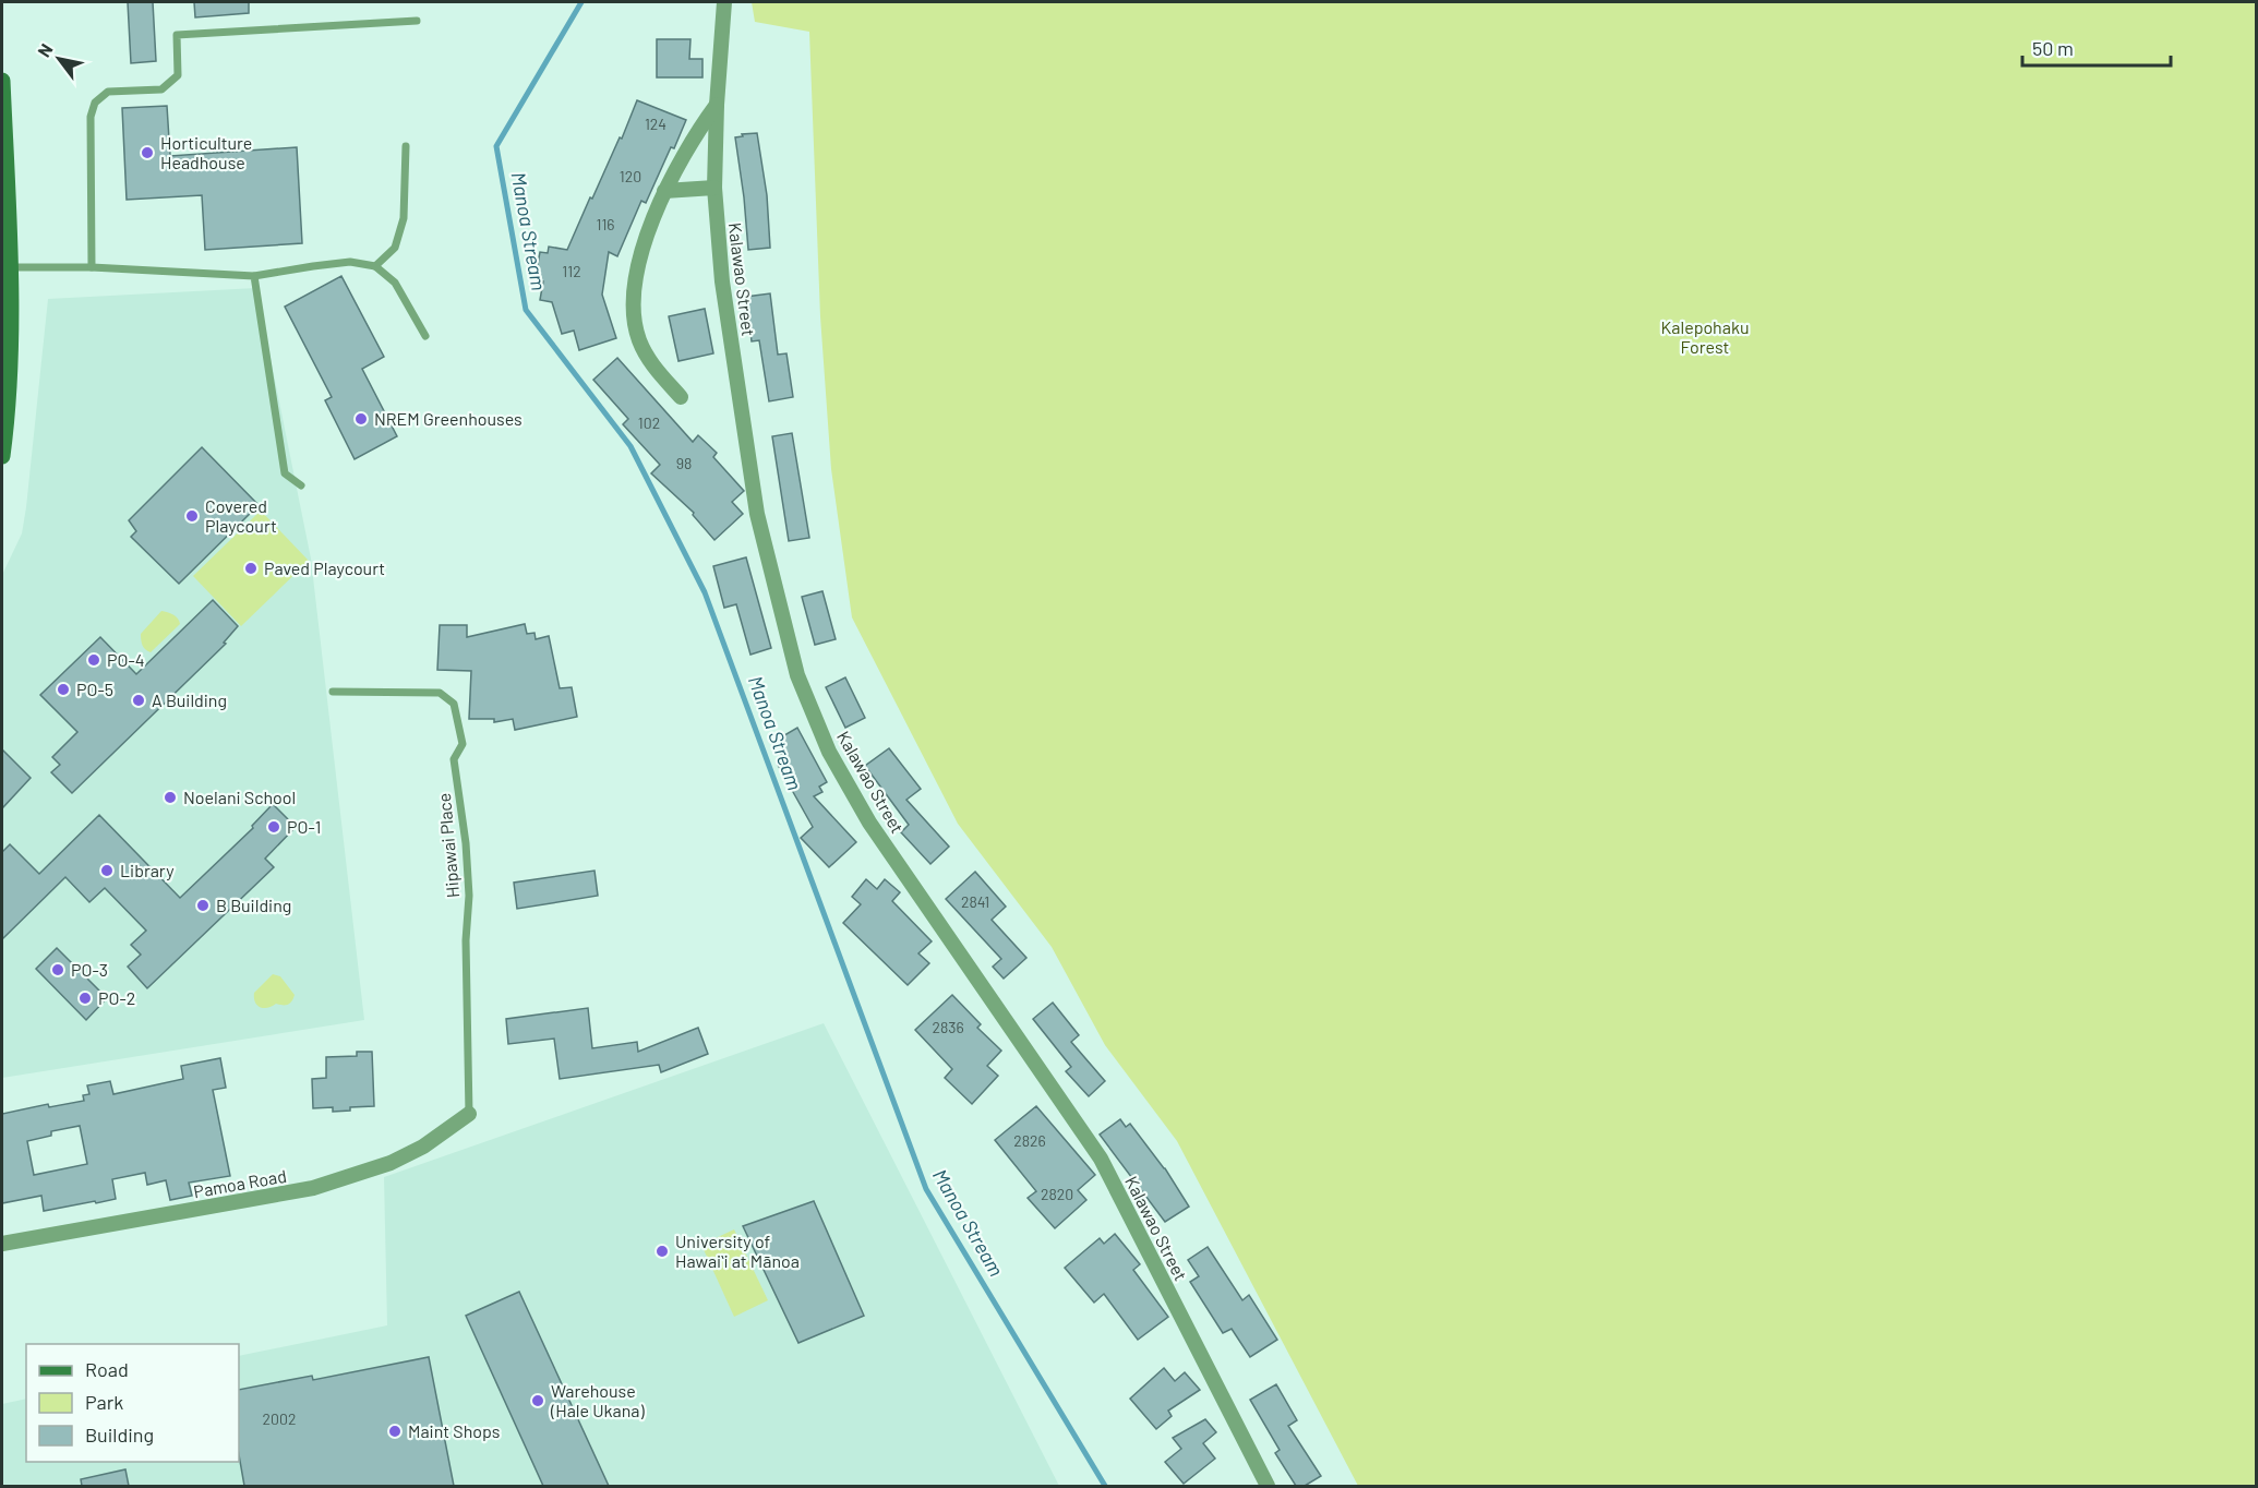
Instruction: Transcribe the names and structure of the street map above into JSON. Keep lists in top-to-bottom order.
{
  "streets": {
    "street": ["Kalawao Street", "Pamoa Road"],
    "lane": ["Hipawai Place"]
  },
  "crossings": [
    ["Hipawai Place", "Pamoa Road"]
  ],
  "water": ["Manoa Stream"],
  "parks": ["Kalepohaku Forest"],
  "places": [
    "Horticulture Headhouse",
    "NREM Greenhouses",
    "Covered Playcourt",
    "Paved Playcourt",
    "PO-4",
    "PO-5",
    "A Building",
    "Noelani School",
    "PO-1",
    "Library",
    "B Building",
    "PO-3",
    "PO-2",
    "University of Hawaiʻi at Mānoa",
    "Warehouse (Hale Ukana)",
    "Maint Shops"
  ],
  "house_numbers": [
    "124",
    "120",
    "116",
    "112",
    "102",
    "98",
    "2841",
    "2836",
    "2826",
    "2820",
    "2002"
  ],
  "legend": ["Road", "Park", "Building"],
  "scale_bar": "50 m",
  "north": "top left"
}
